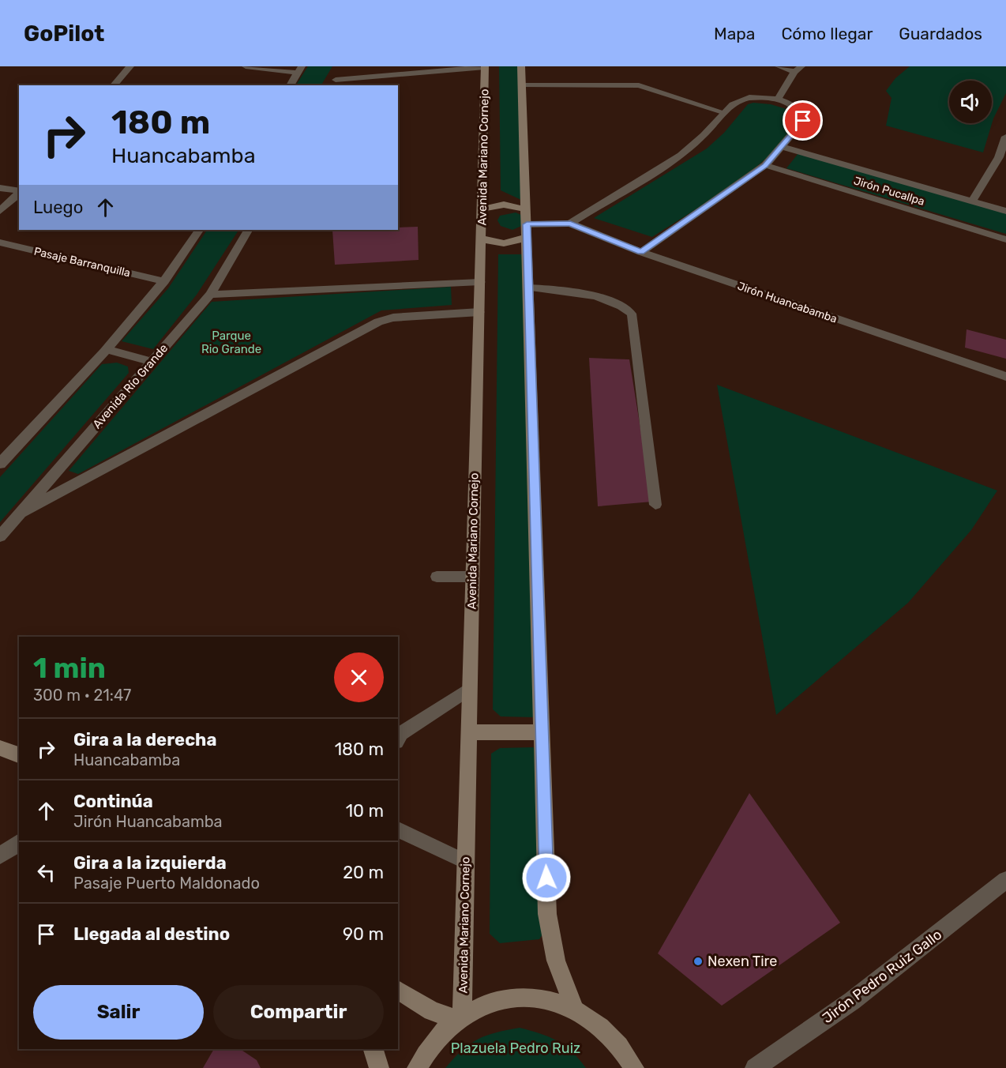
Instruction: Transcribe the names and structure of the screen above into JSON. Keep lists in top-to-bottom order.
{
  "streets": {
    "main road": ["Avenida Mariano Cornejo"],
    "street": [
      "Jirón Pucallpa",
      "Pasaje Barranquilla",
      "Jirón Huancabamba",
      "Avenida Río Grande",
      "Jirón Pedro Ruiz Gallo"
    ]
  },
  "parks": ["Parque Rio Grande", "Plazuela Pedro Ruiz"],
  "places": ["Nexen Tire"],
  "page": {
    "header": "GoPilot",
    "nav": ["Mapa", "Cómo llegar", "Guardados"],
    "turn": ["180 m", "Huancabamba"],
    "then": "Luego",
    "heading": ["1 min", "300 m · 21:47"],
    "list": [
      {
        "name": "Gira a la derecha",
        "note": "Huancabamba",
        "value": "180 m"
      },
      {
        "name": "Continúa",
        "note": "Jirón Huancabamba",
        "value": "10 m"
      },
      {
        "name": "Gira a la izquierda",
        "note": "Pasaje Puerto Maldonado",
        "value": "20 m"
      },
      {
        "name": "Llegada al destino",
        "value": "90 m"
      }
    ],
    "buttons": ["Salir", "Compartir"]
  }
}
